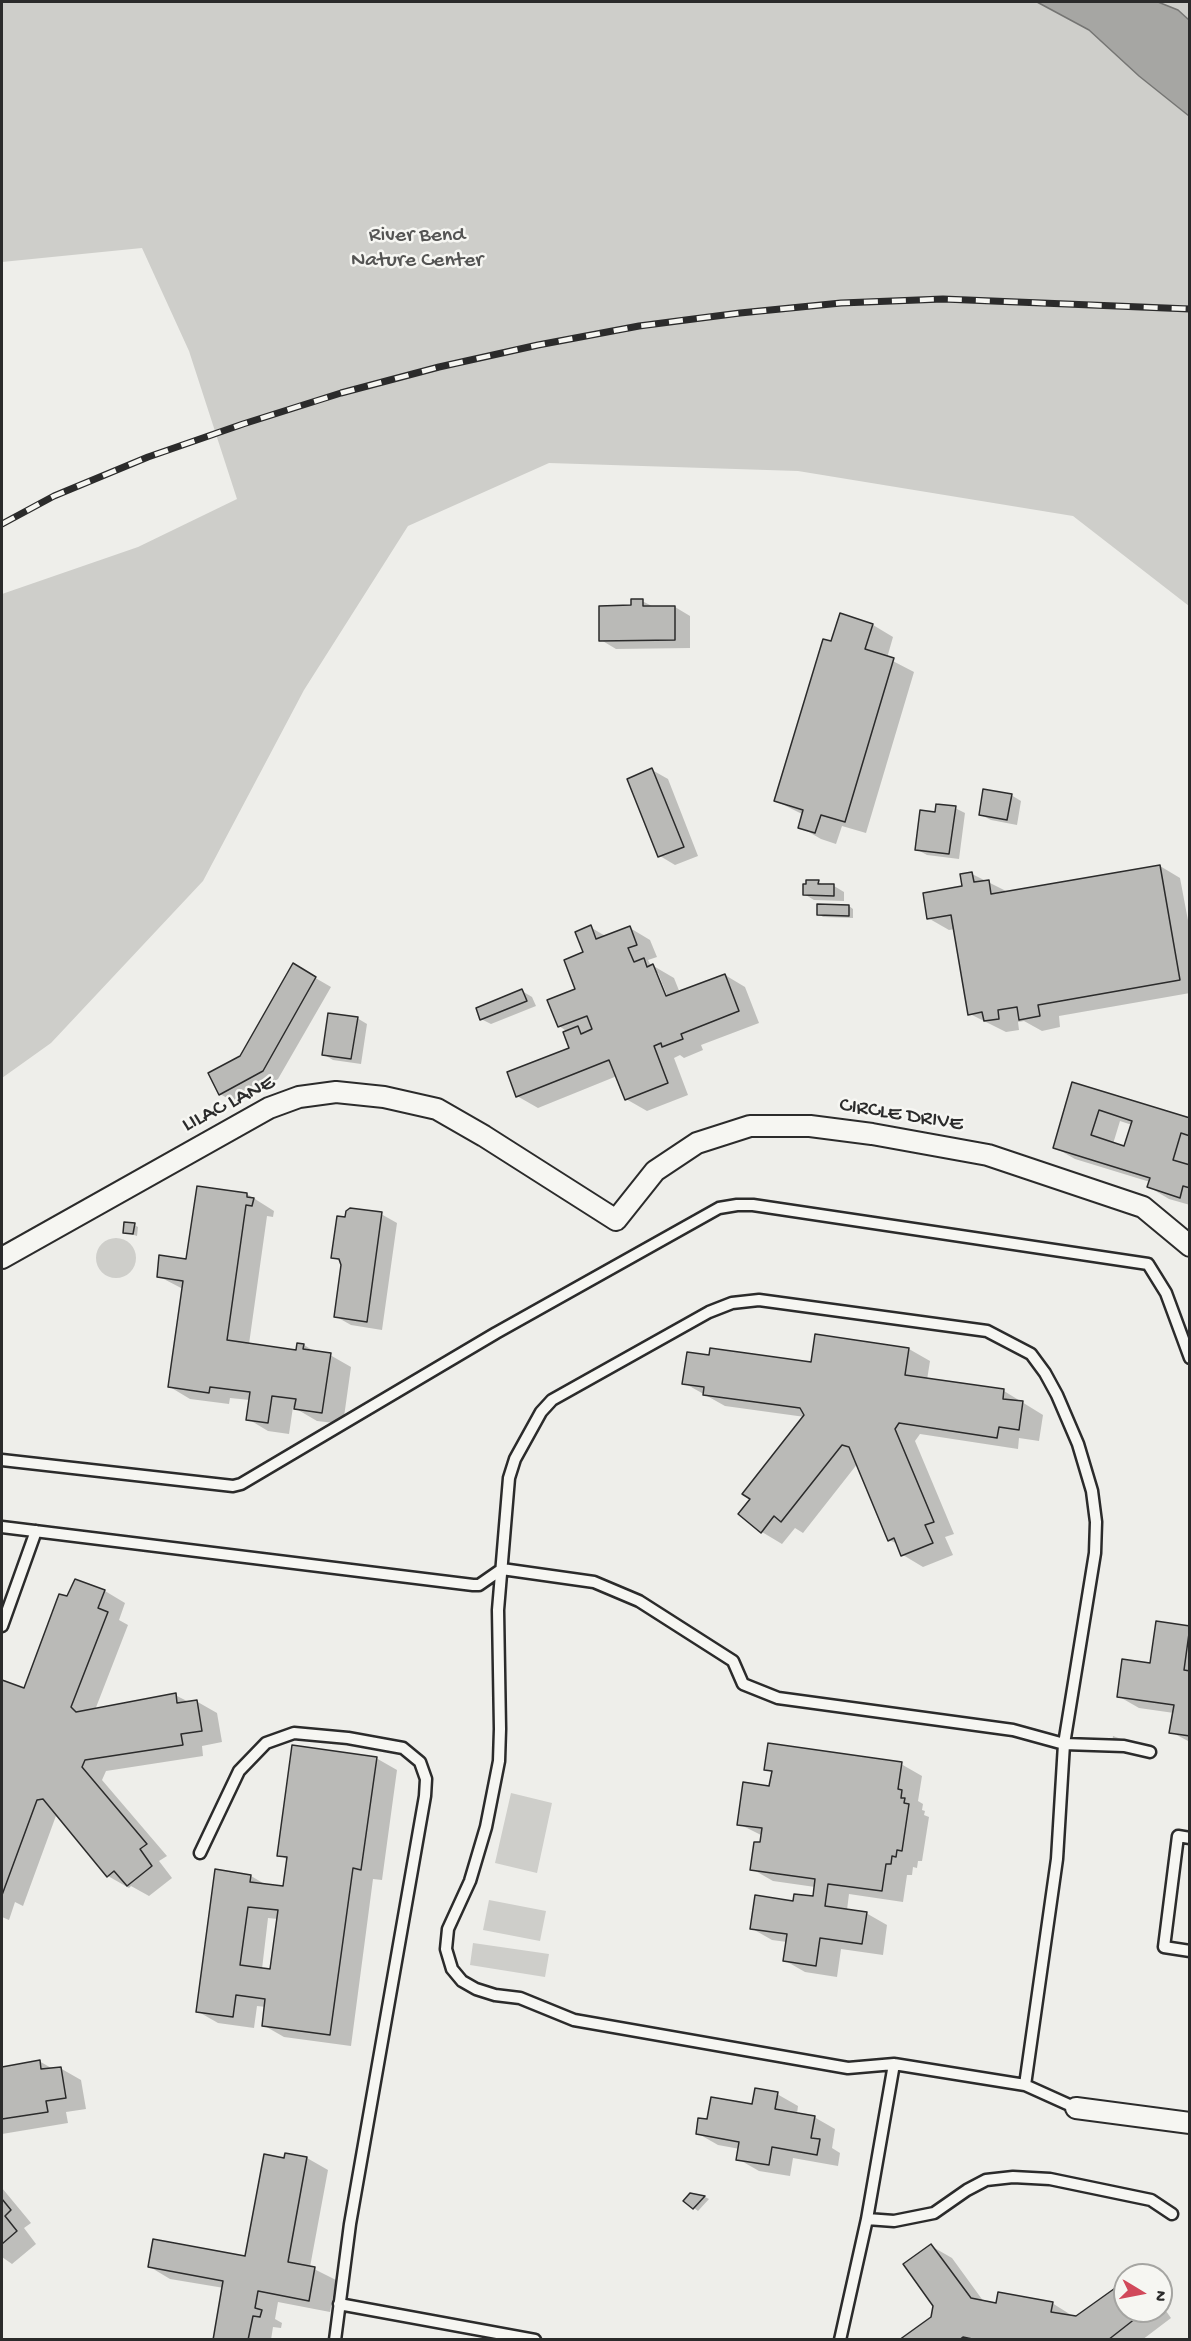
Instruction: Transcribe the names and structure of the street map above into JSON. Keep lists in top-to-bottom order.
{
  "streets": {
    "street": ["LILAC LANE", "CIRCLE DRIVE"]
  },
  "crossings": [
    ["LILAC LANE", "CIRCLE DRIVE"]
  ],
  "parks": ["River Bend Nature Center"],
  "north": "right"
}
